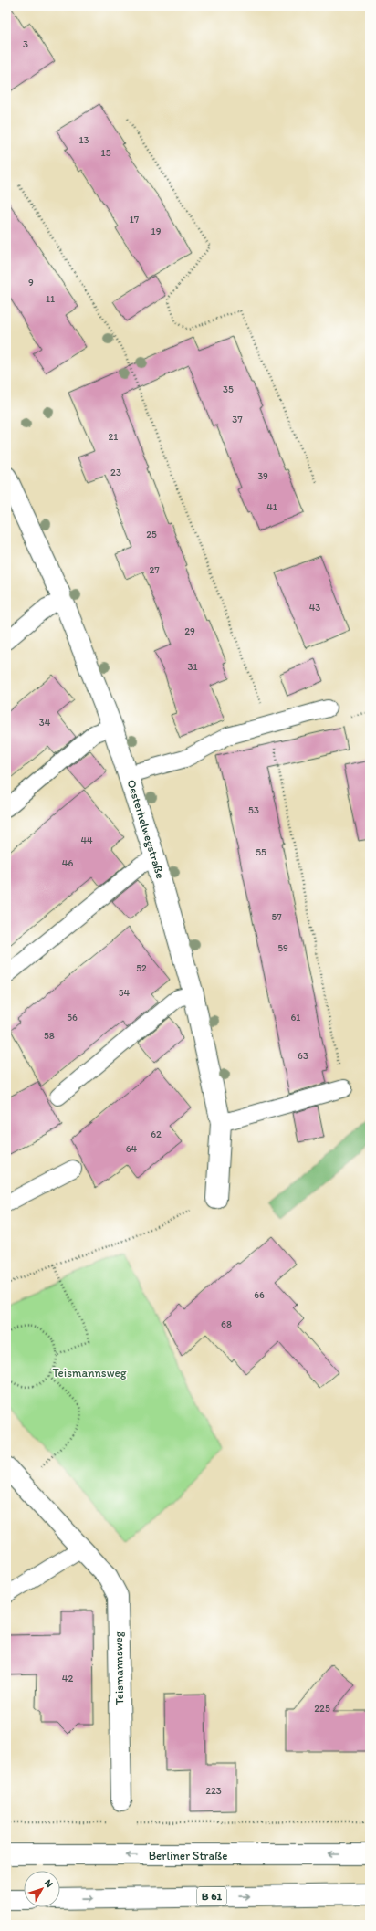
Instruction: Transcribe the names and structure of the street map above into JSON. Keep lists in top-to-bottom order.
{
  "streets": {
    "street": [
      "Oesterhelwegstraße",
      "Teismannsweg",
      "Berliner Straße",
      "B 61"
    ]
  },
  "parks": ["Teismannsweg"],
  "house_numbers": [
    "3",
    "13",
    "15",
    "17",
    "19",
    "9",
    "11",
    "35",
    "37",
    "21",
    "23",
    "39",
    "41",
    "25",
    "27",
    "43",
    "29",
    "31",
    "34",
    "53",
    "44",
    "55",
    "46",
    "57",
    "59",
    "52",
    "54",
    "56",
    "61",
    "58",
    "63",
    "62",
    "64",
    "66",
    "68",
    "42",
    "225",
    "223"
  ],
  "north": "top right"
}
